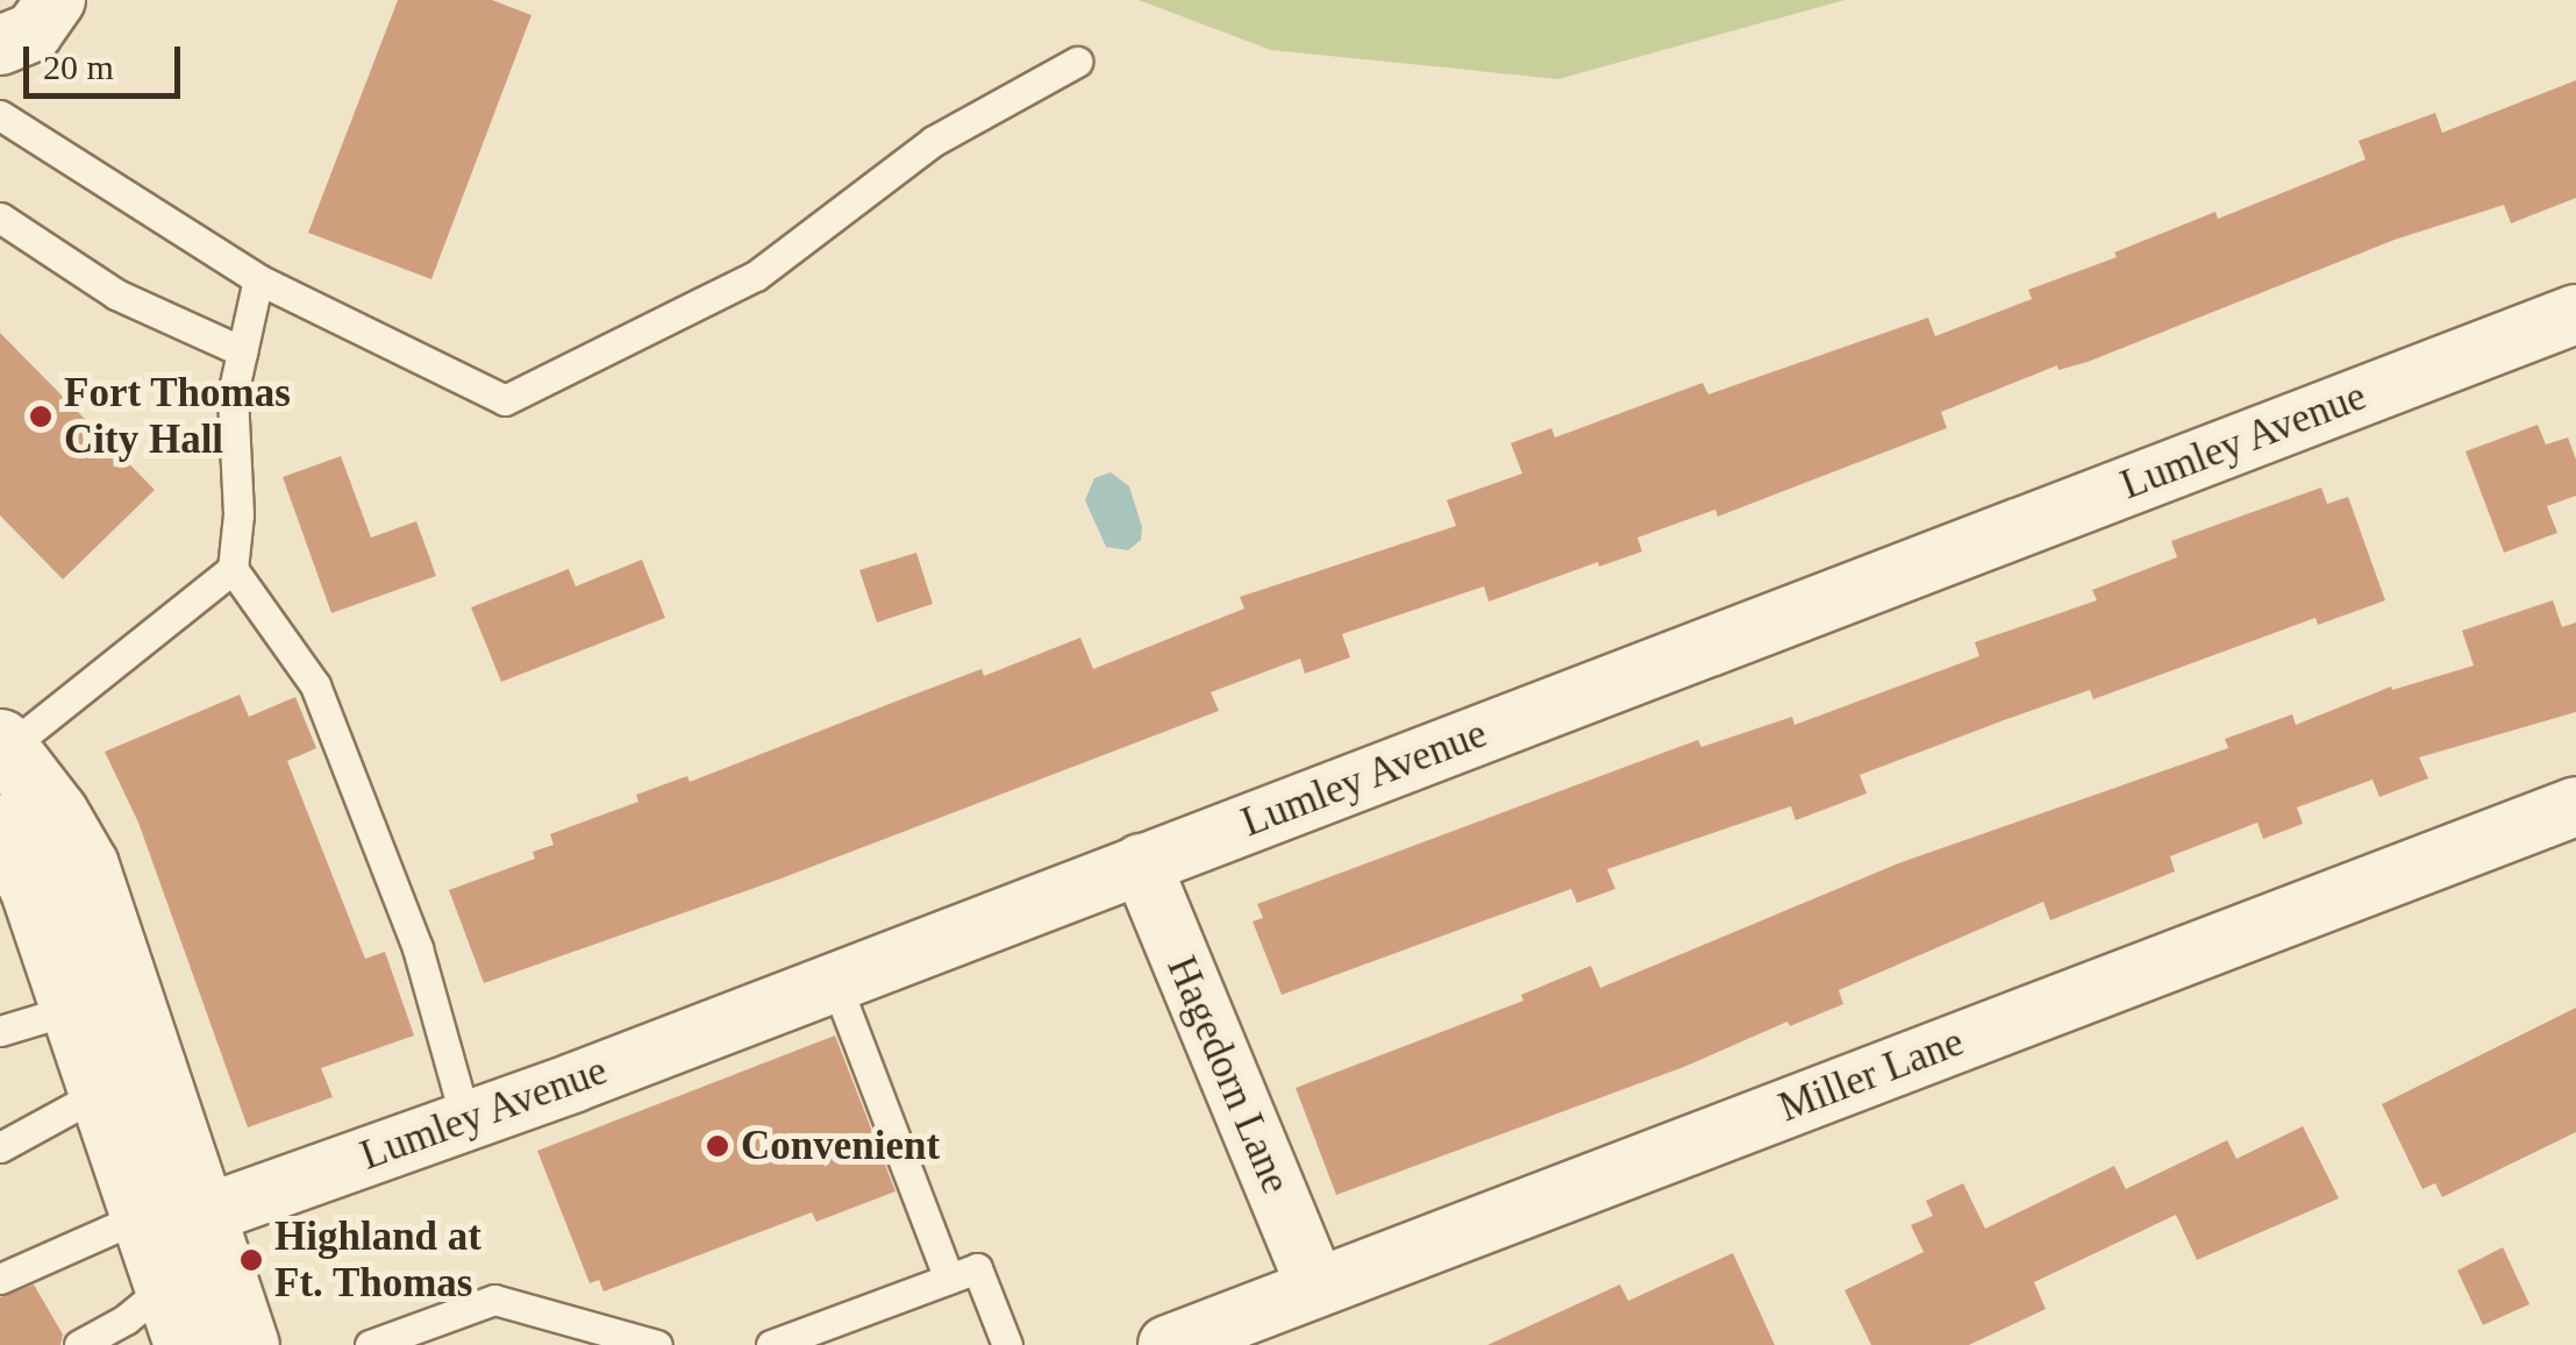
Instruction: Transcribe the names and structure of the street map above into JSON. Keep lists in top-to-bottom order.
{
  "streets": {
    "street": ["Lumley Avenue", "Hagedorn Lane", "Miller Lane"]
  },
  "crossings": [
    ["Lumley Avenue", "Hagedorn Lane"],
    ["Hagedorn Lane", "Miller Lane"]
  ],
  "places": ["Fort Thomas City Hall", "Convenient", "Highland at Ft. Thomas"],
  "scale_bar": "20 m"
}
